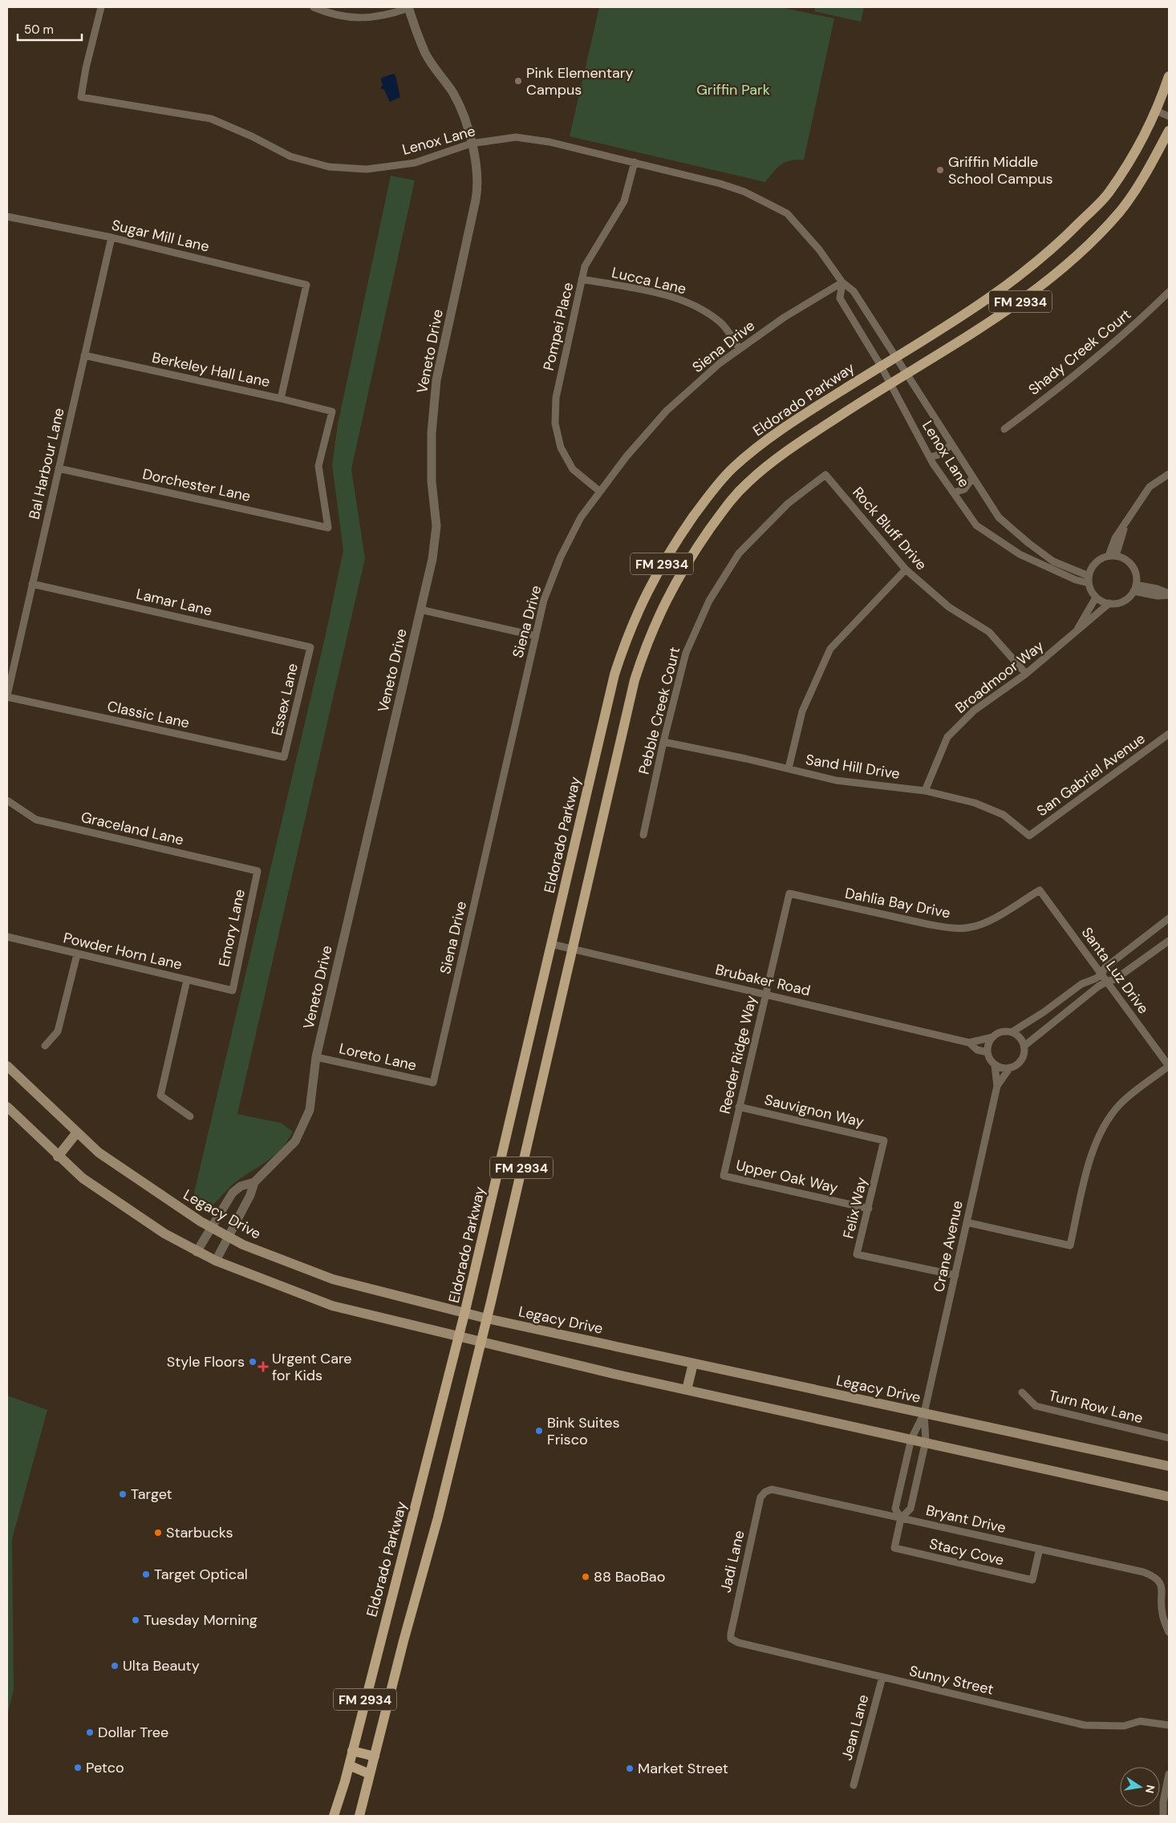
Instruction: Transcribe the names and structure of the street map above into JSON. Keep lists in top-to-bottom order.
{
  "streets": {
    "main road": ["FM 2934", "Eldorado Parkway", "Legacy Drive"],
    "street": [
      "Lenox Lane",
      "Sugar Mill Lane",
      "Lucca Lane",
      "Pompei Place",
      "Siena Drive",
      "Veneto Drive",
      "Shady Creek Court",
      "Berkeley Hall Lane",
      "Bal Harbour Lane",
      "Dorchester Lane",
      "Rock Bluff Drive",
      "Lamar Lane",
      "Broadmoor Way",
      "Essex Lane",
      "Pebble Creek Court",
      "Classic Lane",
      "Sand Hill Drive",
      "San Gabriel Avenue",
      "Graceland Lane",
      "Dahlia Bay Drive",
      "Emory Lane",
      "Powder Horn Lane",
      "Santa Luz Drive",
      "Brubaker Road",
      "Reeder Ridge Way",
      "Loreto Lane",
      "Sauvignon Way",
      "Upper Oak Way",
      "Felix Way",
      "Crane Avenue",
      "Turn Row Lane",
      "Bryant Drive",
      "Stacy Cove",
      "Jadi Lane",
      "Sunny Street",
      "Jean Lane"
    ]
  },
  "crossings": [
    ["Lenox Lane", "FM 2934"],
    ["Lenox Lane", "Pompei Place"],
    ["Lenox Lane", "Siena Drive"],
    ["Lenox Lane", "Veneto Drive"],
    ["Lenox Lane", "Eldorado Parkway"],
    ["Lenox Lane", "Broadmoor Way"],
    ["Sugar Mill Lane", "Berkeley Hall Lane"],
    ["Sugar Mill Lane", "Bal Harbour Lane"],
    ["Lucca Lane", "Pompei Place"],
    ["Lucca Lane", "Siena Drive"],
    ["FM 2934", "Brubaker Road"],
    ["FM 2934", "Legacy Drive"],
    ["Pompei Place", "Siena Drive"],
    ["Siena Drive", "Loreto Lane"],
    ["Veneto Drive", "Loreto Lane"],
    ["Veneto Drive", "Legacy Drive"],
    ["Berkeley Hall Lane", "Bal Harbour Lane"],
    ["Berkeley Hall Lane", "Dorchester Lane"],
    ["Eldorado Parkway", "Brubaker Road"],
    ["Eldorado Parkway", "Legacy Drive"],
    ["Bal Harbour Lane", "Dorchester Lane"],
    ["Bal Harbour Lane", "Lamar Lane"],
    ["Bal Harbour Lane", "Classic Lane"],
    ["Rock Bluff Drive", "Broadmoor Way"],
    ["Rock Bluff Drive", "Pebble Creek Court"],
    ["Lamar Lane", "Essex Lane"],
    ["Broadmoor Way", "Sand Hill Drive"],
    ["Essex Lane", "Classic Lane"],
    ["Pebble Creek Court", "Sand Hill Drive"],
    ["Sand Hill Drive", "San Gabriel Avenue"],
    ["Graceland Lane", "Emory Lane"],
    ["Dahlia Bay Drive", "Santa Luz Drive"],
    ["Dahlia Bay Drive", "Reeder Ridge Way"],
    ["Emory Lane", "Powder Horn Lane"],
    ["Brubaker Road", "Reeder Ridge Way"],
    ["Brubaker Road", "Crane Avenue"],
    ["Reeder Ridge Way", "Sauvignon Way"],
    ["Reeder Ridge Way", "Upper Oak Way"],
    ["Sauvignon Way", "Felix Way"],
    ["Upper Oak Way", "Felix Way"],
    ["Felix Way", "Crane Avenue"],
    ["Legacy Drive", "Crane Avenue"],
    ["Crane Avenue", "Bryant Drive"],
    ["Crane Avenue", "Stacy Cove"],
    ["Bryant Drive", "Stacy Cove"],
    ["Bryant Drive", "Jadi Lane"],
    ["Jadi Lane", "Sunny Street"],
    ["Sunny Street", "Jean Lane"]
  ],
  "parks": ["Griffin Park"],
  "places": {
    "other": [
      "Pink Elementary Campus",
      "Griffin Middle School Campus",
      "Style Floors",
      "Bink Suites Frisco",
      "Target",
      "Starbucks",
      "Target Optical",
      "88 BaoBao",
      "Tuesday Morning",
      "Ulta Beauty",
      "Dollar Tree",
      "Petco",
      "Market Street"
    ],
    "health": ["Urgent Care for Kids"]
  },
  "scale_bar": "50 m",
  "north": "right"
}
